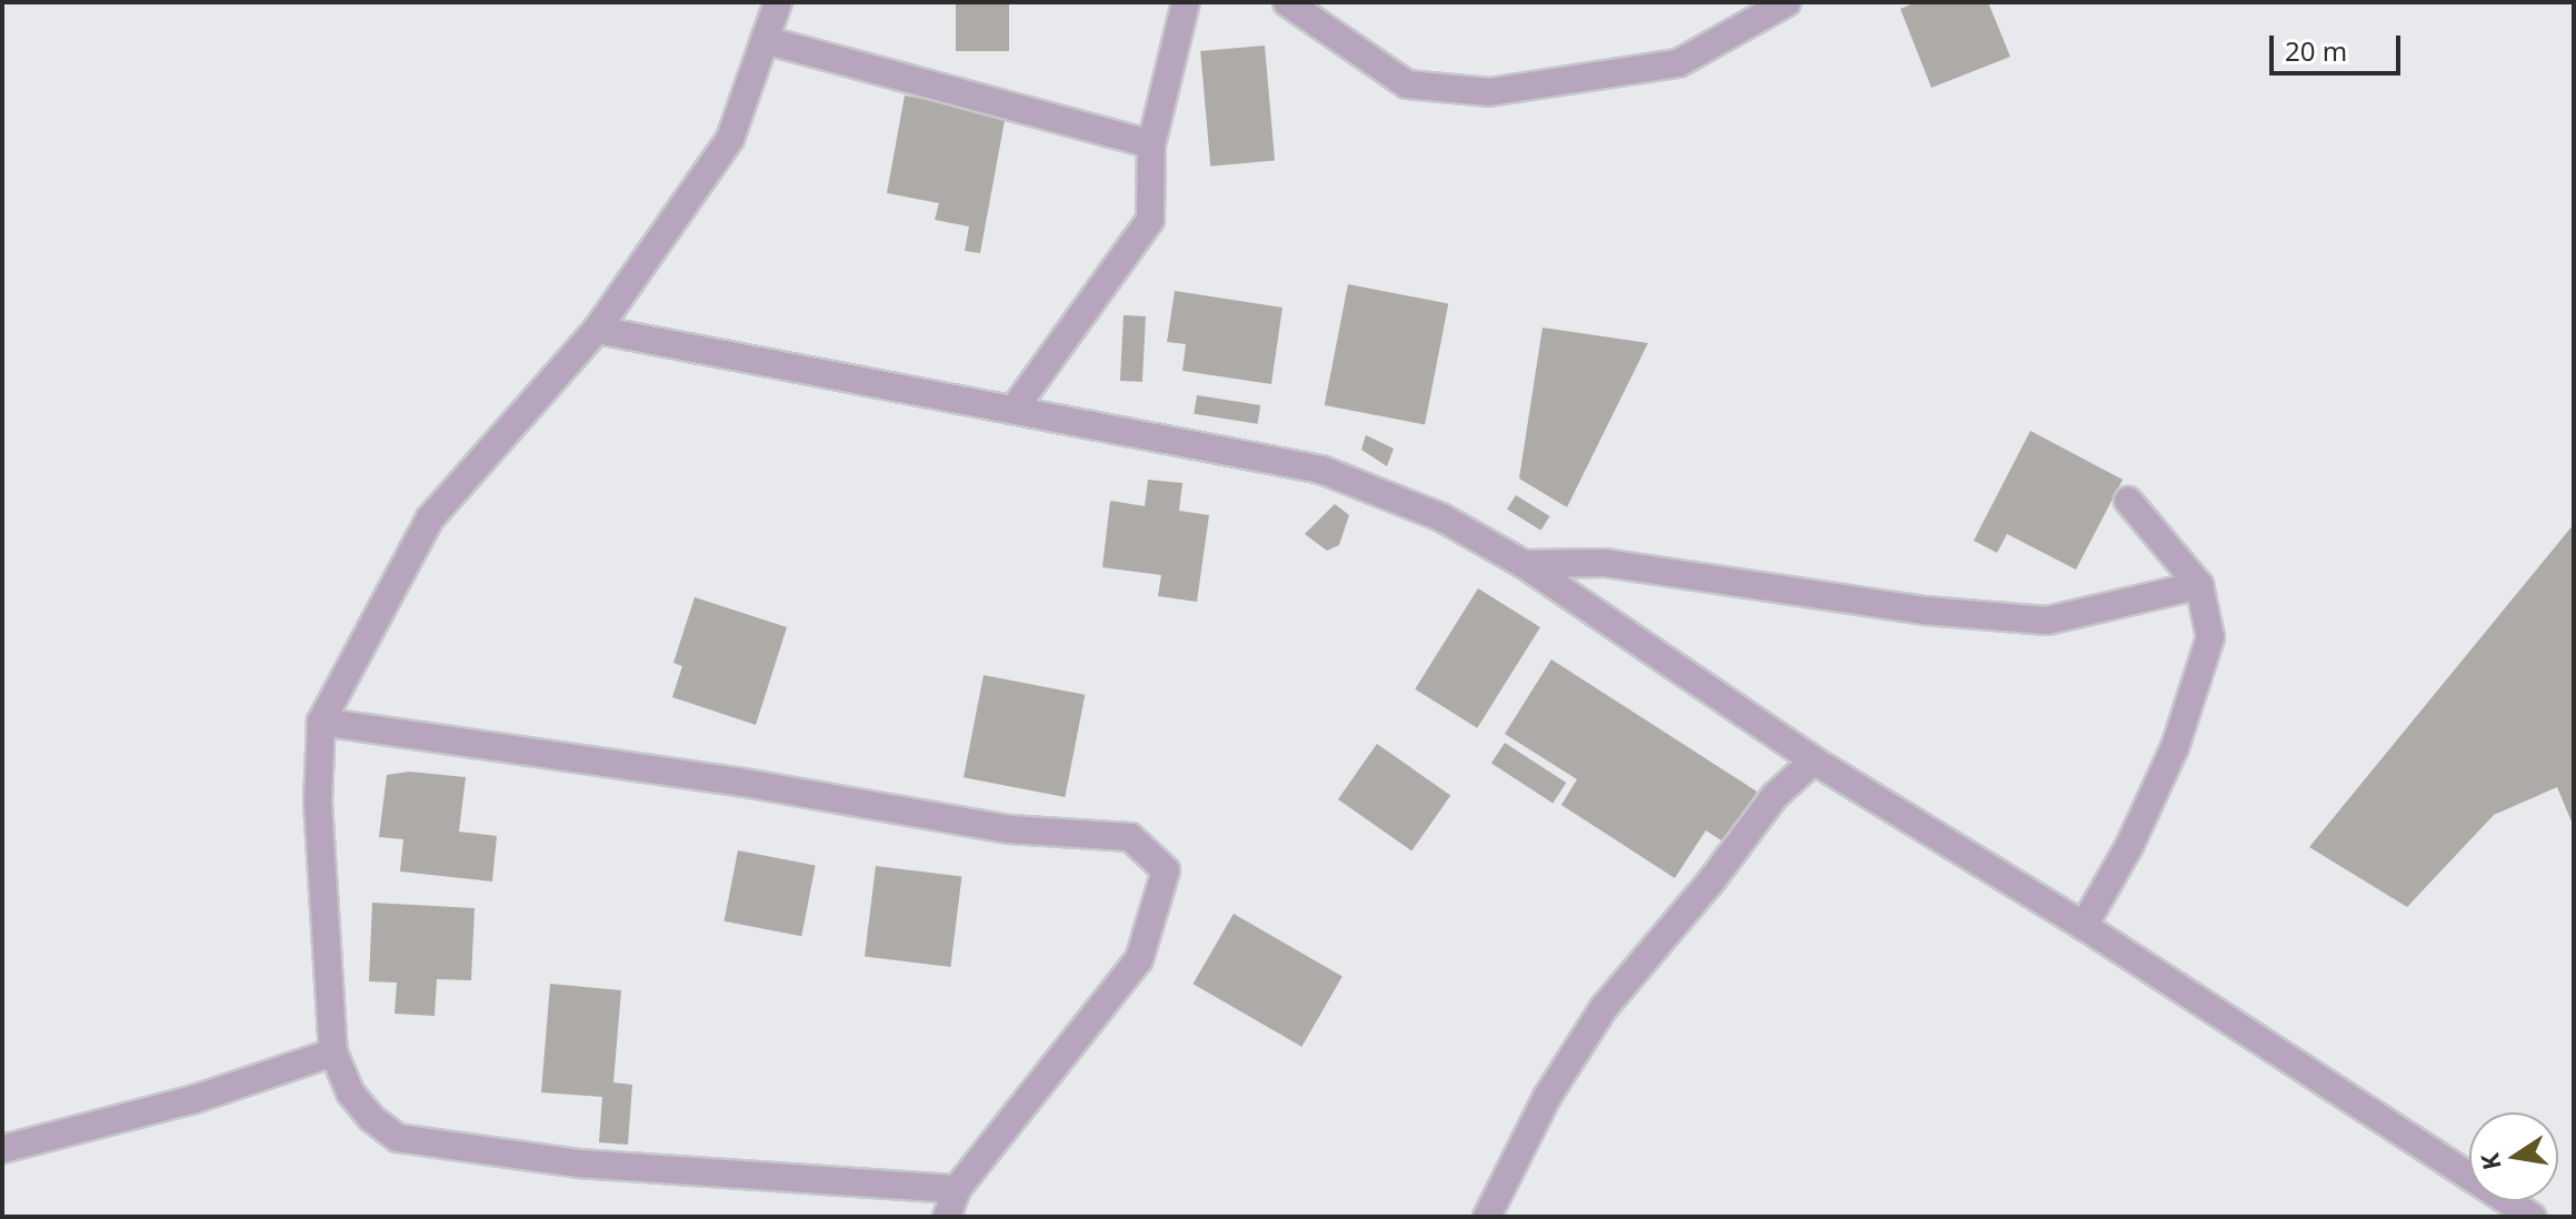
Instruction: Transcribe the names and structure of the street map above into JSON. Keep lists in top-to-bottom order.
{
  "scale_bar": "20 m",
  "north": "left"
}
